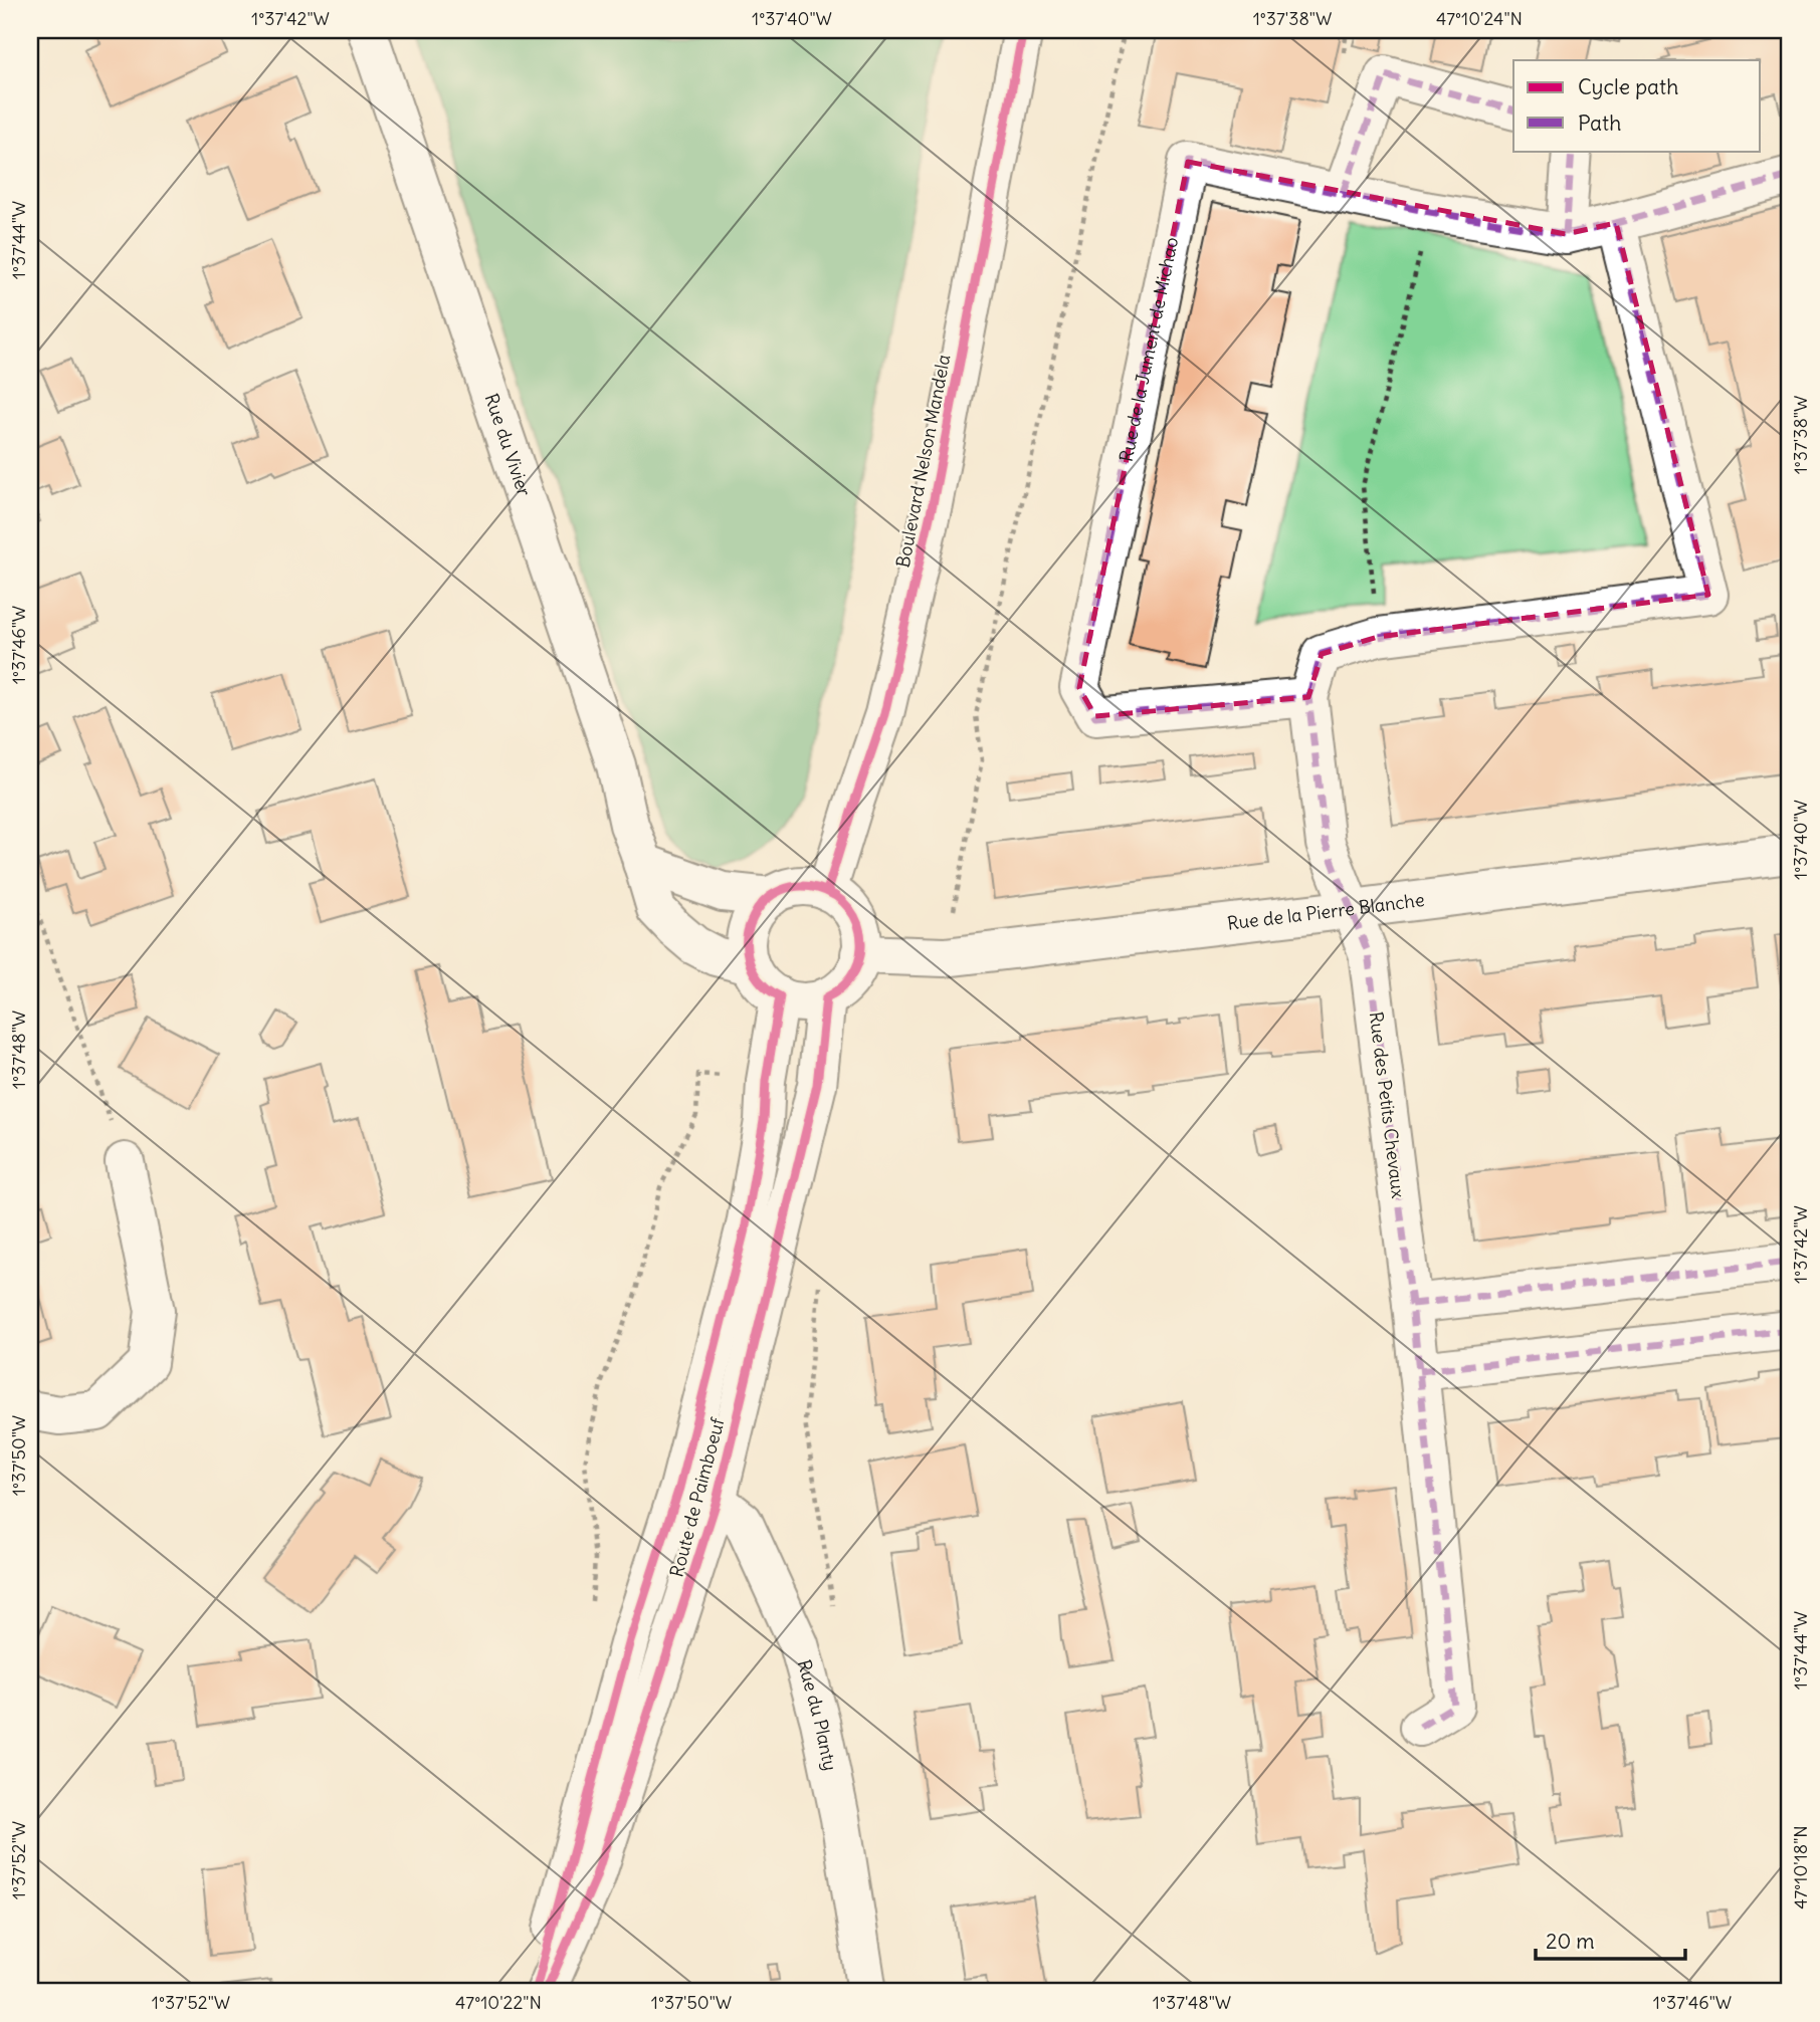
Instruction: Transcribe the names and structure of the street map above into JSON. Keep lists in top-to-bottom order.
{
  "streets": {
    "street": [
      "Rue de la Jument de Michao",
      "Rue du Vivier",
      "Boulevard Nelson Mandela",
      "Rue de la Pierre Blanche",
      "Rue des Petits Chevaux",
      "Route de Paimboeuf",
      "Rue du Planty"
    ]
  },
  "crossings": [
    ["Rue du Vivier", "Boulevard Nelson Mandela"],
    ["Rue du Vivier", "Rue de la Pierre Blanche"],
    ["Rue du Vivier", "Route de Paimboeuf"],
    ["Boulevard Nelson Mandela", "Rue de la Pierre Blanche"],
    ["Boulevard Nelson Mandela", "Route de Paimboeuf"],
    ["Rue de la Pierre Blanche", "Rue des Petits Chevaux"],
    ["Rue de la Pierre Blanche", "Route de Paimboeuf"],
    ["Route de Paimboeuf", "Rue du Planty"]
  ],
  "legend": ["Cycle path", "Path"],
  "scale_bar": "20 m",
  "coordinates": [
    "1°37'42\"W",
    "1°37'40\"W",
    "1°37'38\"W",
    "47°10'24\"N",
    "1°37'44\"W",
    "1°37'46\"W",
    "1°37'48\"W",
    "1°37'50\"W",
    "1°37'52\"W",
    "47°10'18\"N",
    "47°10'22\"N"
  ]
}
